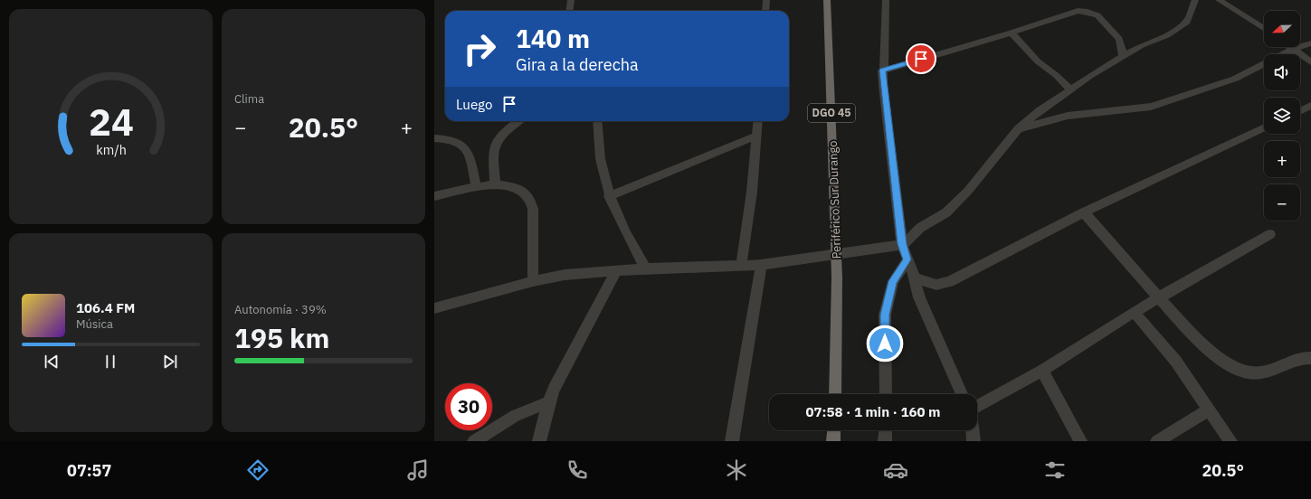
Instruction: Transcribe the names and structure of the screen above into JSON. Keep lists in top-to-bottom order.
{
  "streets": {
    "highway": ["DGO 45", "Periférico Sur Durango"]
  },
  "north": "left",
  "page": {
    "tile": [
      "Clima",
      ["Autonomía · 39%", "195 km"]
    ],
    "map_buttons": ["+", "−"],
    "turn": ["140 m", "Gira a la derecha"],
    "then": "Luego",
    "heat": ["−", "20.5°", "+"],
    "song": ["106.4 FM", "Música"],
    "limit": "30",
    "trip": "07:58 · 1 min · 160 m",
    "tabs": ["07:57", "20.5°"],
    "gauge": ["24", "km/h"]
  }
}
